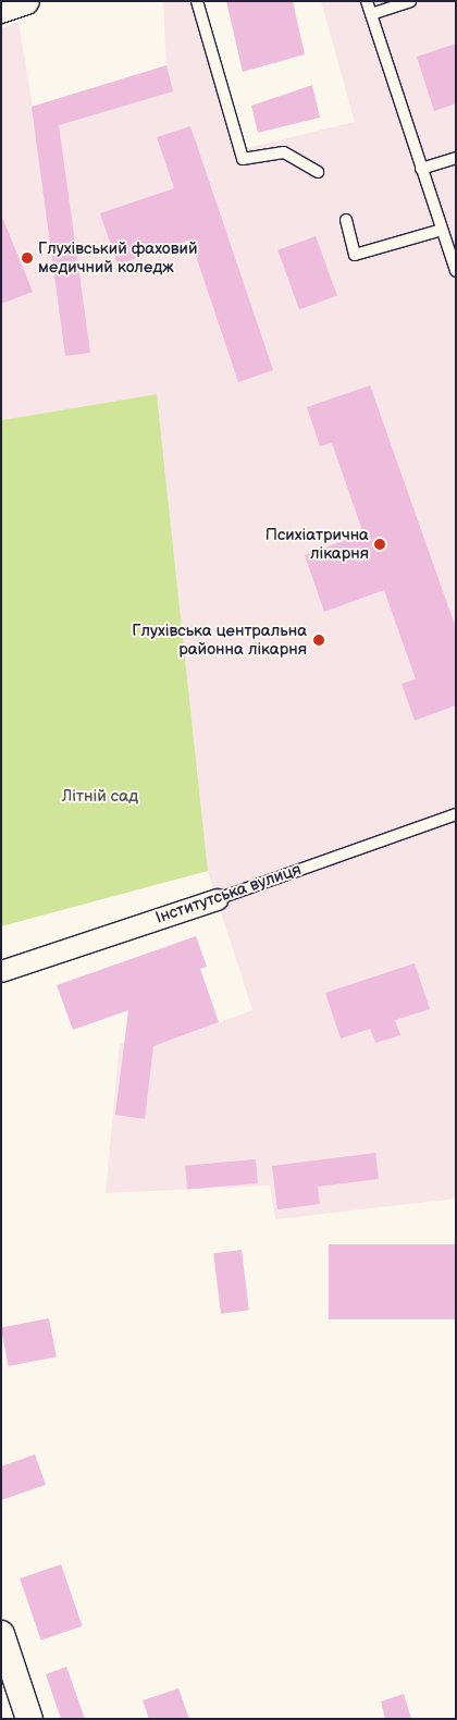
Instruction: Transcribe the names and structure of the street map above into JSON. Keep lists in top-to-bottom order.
{
  "streets": {
    "street": ["Інститутська вулиця"]
  },
  "parks": ["Літній сад"],
  "places": ["Глухівський фаховий медичний коледж", "Психіатрична лікарня", "Глухівська центральна районна лікарня"]
}
